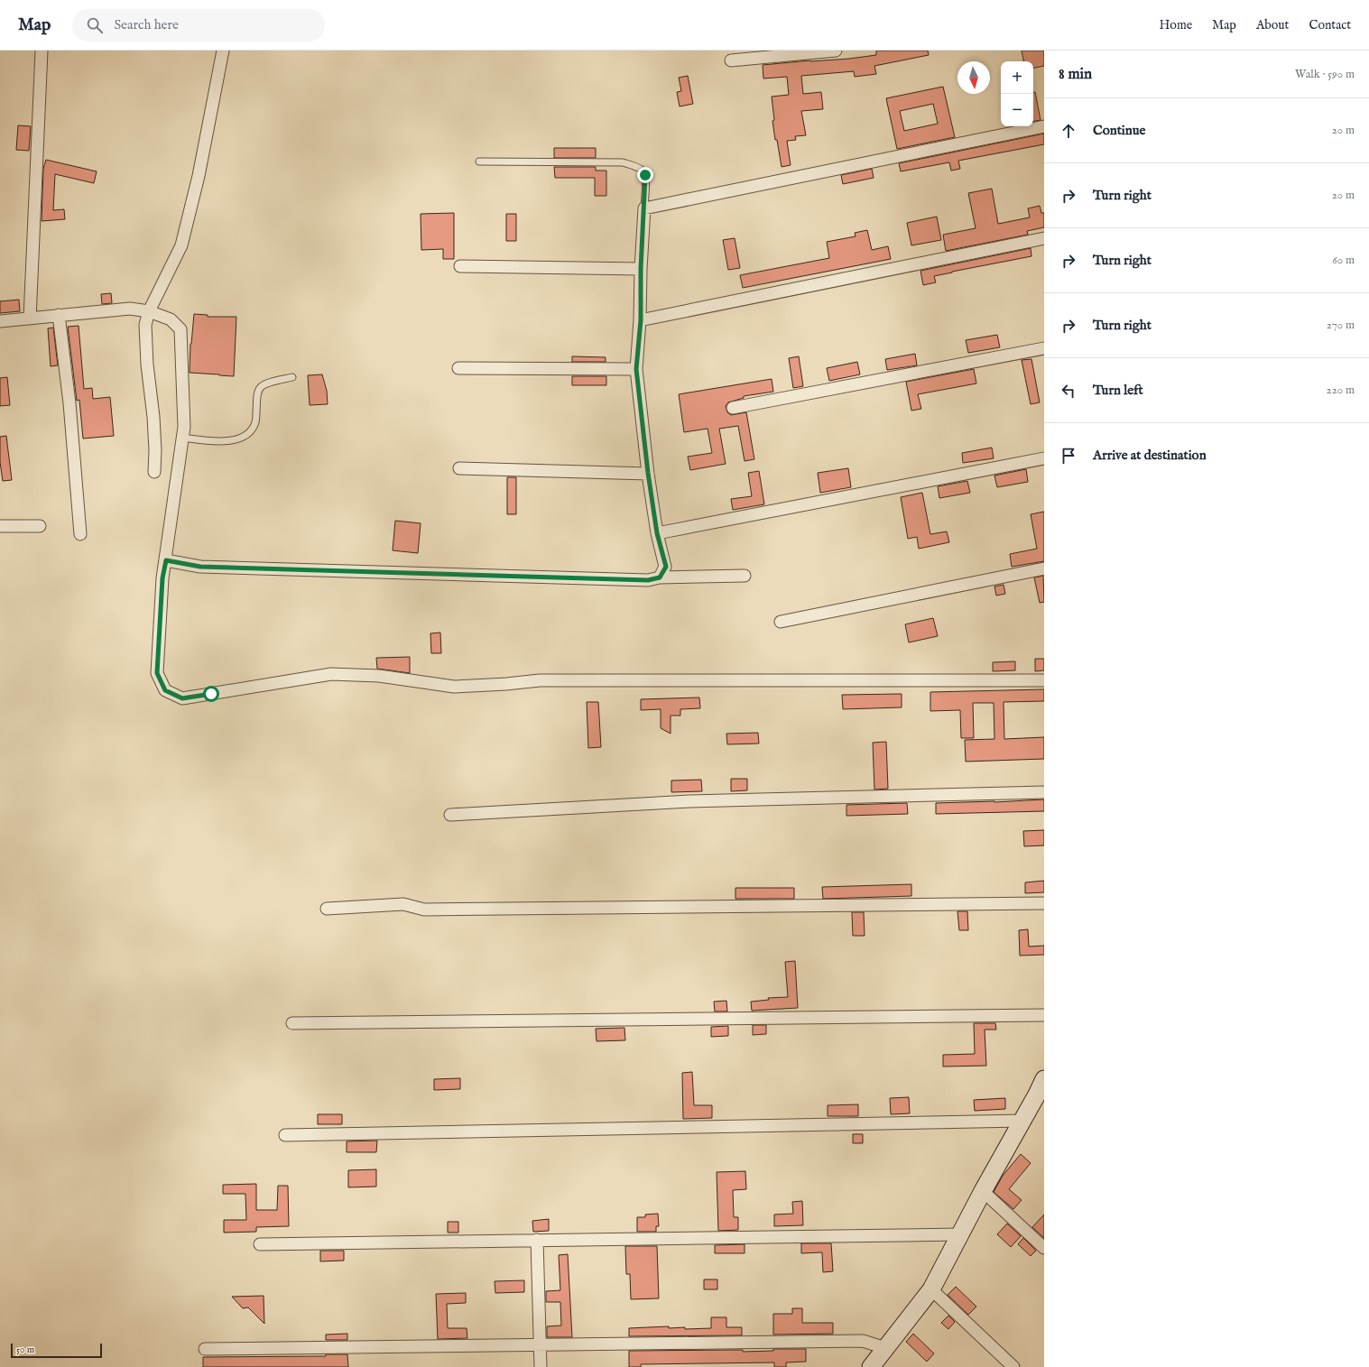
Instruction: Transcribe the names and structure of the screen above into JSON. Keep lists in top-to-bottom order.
{
  "scale_bar": "50 m",
  "north": "bottom",
  "page": {
    "header": "Map",
    "search": "Search here",
    "nav": [
      "Home",
      "Map",
      "About",
      "Contact"
    ],
    "heading": ["8 min", "Walk · 590 m"],
    "map_buttons": ["+", "−"],
    "list": [
      ["Continue", "20 m"],
      ["Turn right", "20 m"],
      ["Turn right", "60 m"],
      ["Turn right", "270 m"],
      ["Turn left", "220 m"],
      "Arrive at destination"
    ],
    "scale": "50 m"
  }
}
